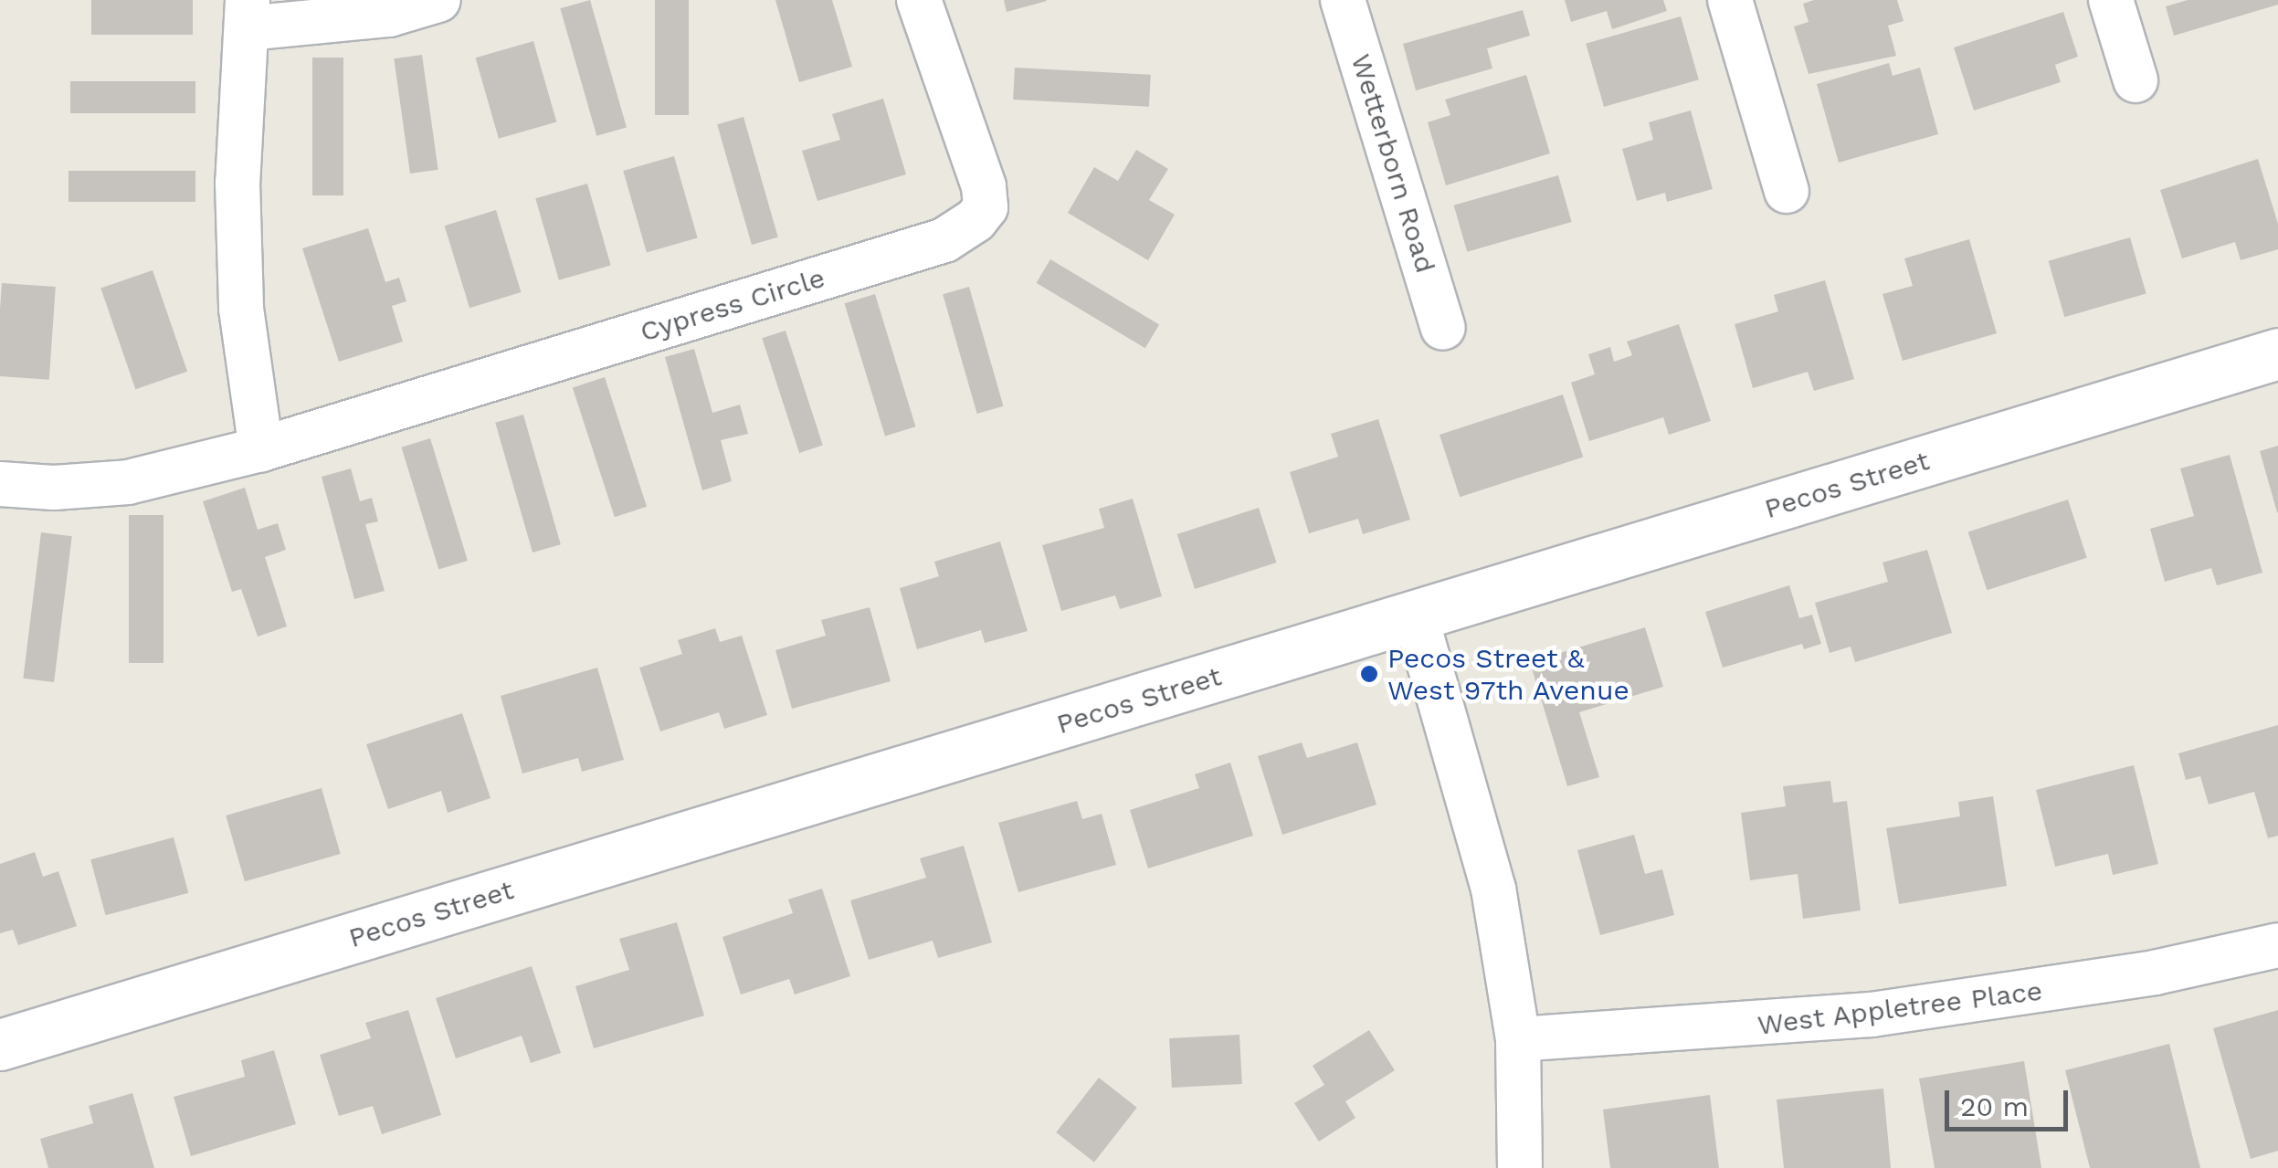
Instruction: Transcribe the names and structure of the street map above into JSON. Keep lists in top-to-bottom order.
{
  "streets": {
    "street": [
      "Wetterborn Road",
      "Cypress Circle",
      "Pecos Street",
      "West Appletree Place"
    ]
  },
  "places": ["Pecos Street & West 97th Avenue"],
  "scale_bar": "20 m"
}
